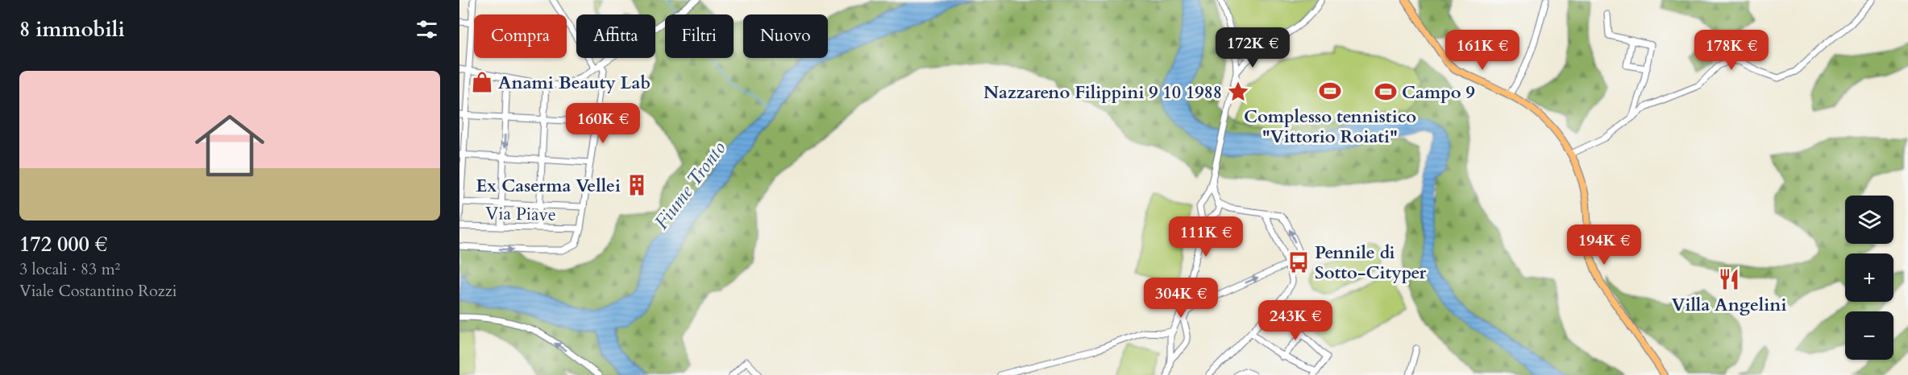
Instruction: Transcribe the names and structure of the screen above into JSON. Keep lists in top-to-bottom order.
{
  "streets": {
    "street": ["Via Piave"]
  },
  "water": ["Fiume Tronto"],
  "places": {
    "shop": ["Anami Beauty Lab"],
    "sports": ["Complesso tennistico \"Vittorio Roiati\"", "Campo 9"],
    "place": ["Nazzareno Filippini 9 10 1988"],
    "building": ["Ex Caserma Vellei"],
    "bus stop": ["Pennile di Sotto-Cityper"],
    "restaurant": ["Villa Angelini"]
  },
  "page": {
    "heading": "8 immobili",
    "chip": [
      "Compra",
      "Affitta",
      "Filtri",
      "Nuovo"
    ],
    "price": [
      "172K €",
      "161K €",
      "178K €",
      "160K €",
      "111K €",
      "194K €",
      "304K €",
      "243K €"
    ],
    "list": [
      {
        "name": "172 000 €",
        "note": "3 locali · 83 m² · Viale Costantino Rozzi"
      }
    ],
    "map_buttons": ["+", "−"]
  }
}
